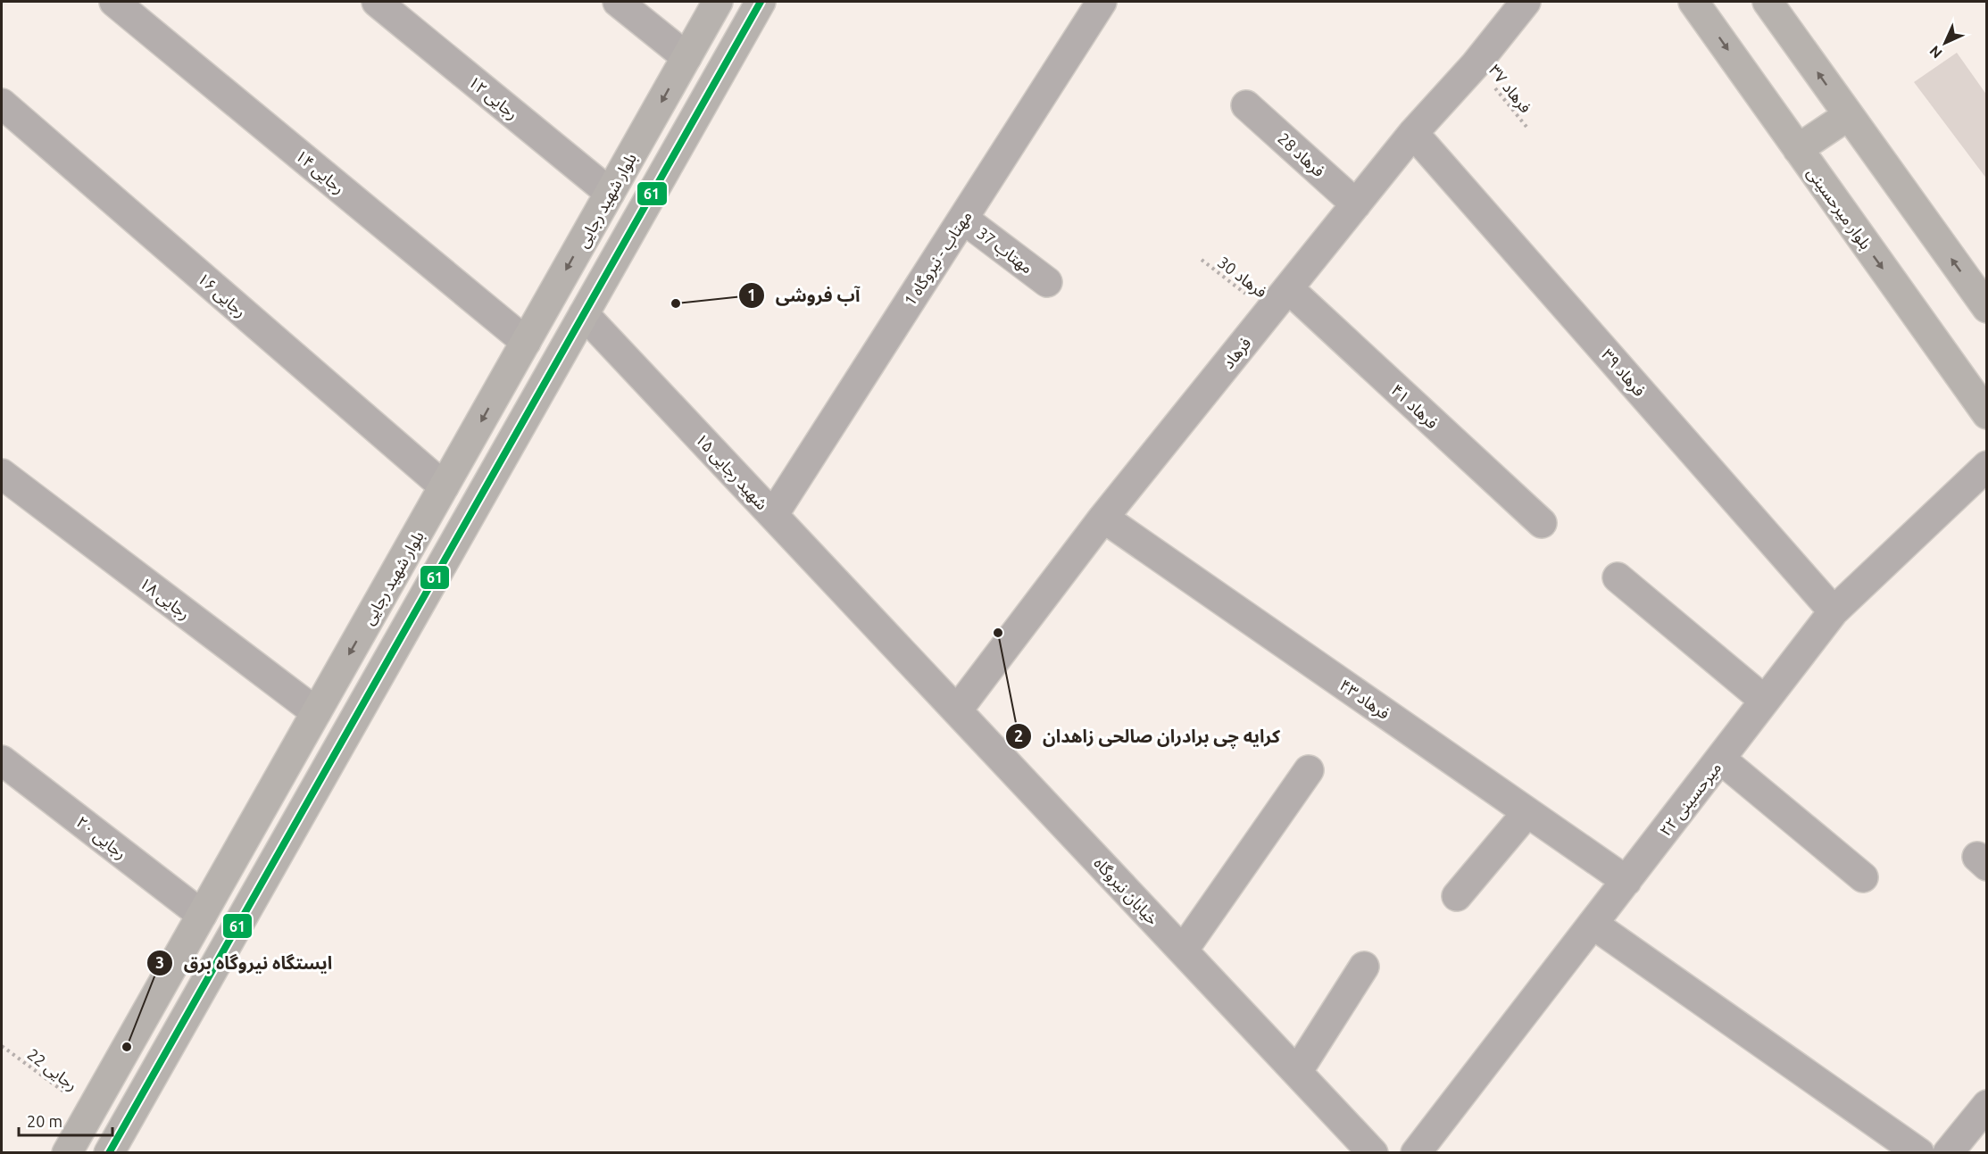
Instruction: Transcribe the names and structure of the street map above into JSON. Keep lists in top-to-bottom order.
{
  "streets": {
    "main road": ["بلوار شهید رجایی", "بلوار میرحسینی"],
    "street": [
      "رجایی ۱۲",
      "فرهاد 28",
      "رجایی ۱۴",
      "مهتاب 37",
      "مهتاب - نیروگاه 1",
      "رجایی ۱۶",
      "فرهاد",
      "فرهاد ۳۹",
      "فرهاد ۴۱",
      "شهید رجایی ۱۵",
      "رجایی ۱۸",
      "فرهاد ۴۳",
      "میرحسینی ۲۲",
      "رجایی ۲۰",
      "خیابان نیروگاه"
    ],
    "path": ["فرهاد ۳۷", "فرهاد 30", "رجایی 22"]
  },
  "crossings": [
    ["فرهاد ۳۷", "فرهاد"],
    ["رجایی ۱۲", "بلوار شهید رجایی"],
    ["فرهاد 28", "فرهاد"],
    ["رجایی ۱۴", "بلوار شهید رجایی"],
    ["بلوار شهید رجایی", "رجایی ۱۶"],
    ["بلوار شهید رجایی", "رجایی ۱۸"],
    ["بلوار شهید رجایی", "رجایی ۲۰"],
    ["بلوار شهید رجایی", "رجایی 22"],
    ["مهتاب 37", "مهتاب - نیروگاه 1"],
    ["مهتاب - نیروگاه 1", "شهید رجایی ۱۵"],
    ["فرهاد 30", "فرهاد"],
    ["فرهاد", "فرهاد ۳۹"],
    ["فرهاد", "فرهاد ۴۱"],
    ["فرهاد", "فرهاد ۴۳"],
    ["فرهاد", "خیابان نیروگاه"],
    ["فرهاد ۳۹", "میرحسینی ۲۲"],
    ["شهید رجایی ۱۵", "خیابان نیروگاه"],
    ["فرهاد ۴۳", "میرحسینی ۲۲"]
  ],
  "places": ["آب فروشی", "کرایه چی برادران صالحی زاهدان", "ایستگاه نیروگاه برق"],
  "lines": ["transit line 61"],
  "scale_bar": "20 m",
  "north": "bottom left"
}
